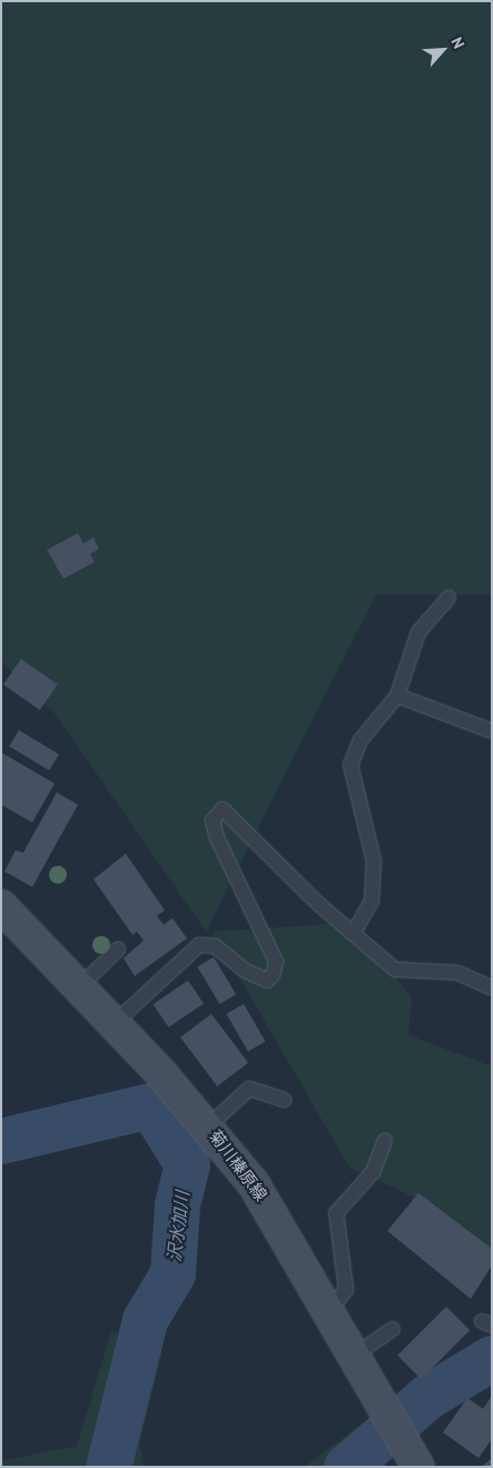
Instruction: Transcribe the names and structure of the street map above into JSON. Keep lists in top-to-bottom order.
{
  "streets": {
    "main road": ["菊川榛原線"]
  },
  "water": ["沢水加川"],
  "north": "top right"
}
